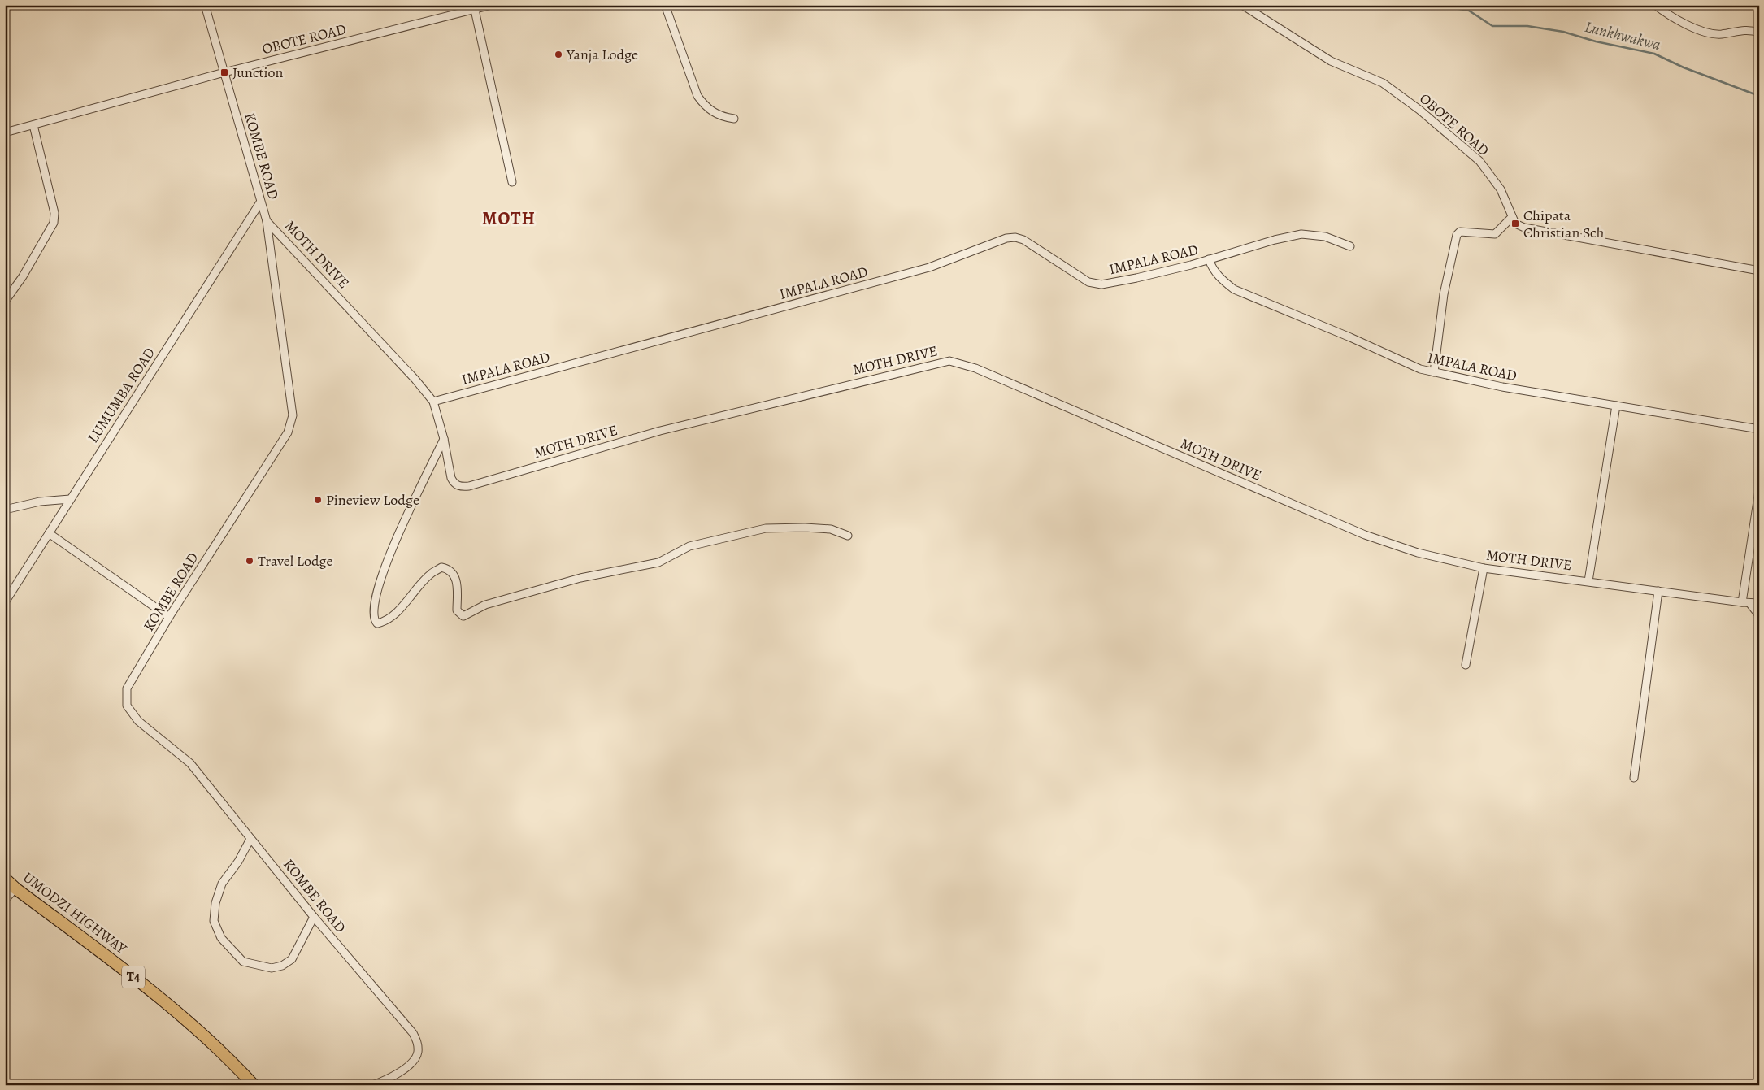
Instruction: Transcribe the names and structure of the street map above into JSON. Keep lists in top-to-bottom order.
{
  "streets": {
    "highway": ["UMODZI HIGHWAY", "T4"],
    "street": [
      "OBOTE ROAD",
      "KOMBE ROAD",
      "MOTH DRIVE",
      "IMPALA ROAD",
      "LUMUMBA ROAD"
    ]
  },
  "crossings": [
    ["OBOTE ROAD", "KOMBE ROAD"],
    ["KOMBE ROAD", "MOTH DRIVE"],
    ["KOMBE ROAD", "LUMUMBA ROAD"],
    ["MOTH DRIVE", "IMPALA ROAD"]
  ],
  "districts": ["MOTH"],
  "water": ["Lunkhwakwa"],
  "places": {
    "other": ["Yanja Lodge", "Pineview Lodge", "Travel Lodge"],
    "transit": ["Junction", "Chipata Christian Sch"]
  }
}
